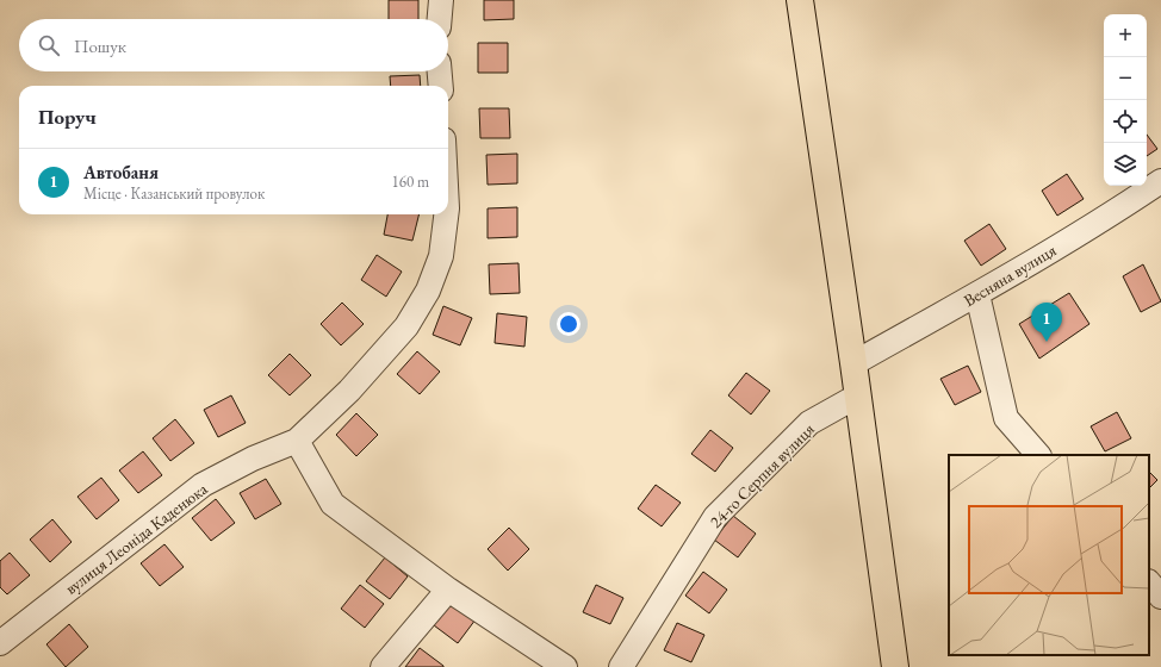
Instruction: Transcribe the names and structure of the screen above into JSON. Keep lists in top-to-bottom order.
{
  "streets": {
    "street": ["Весняна вулиця", "24-го Серпня вулиця", "вулиця Леоніда Каденюка"]
  },
  "page": {
    "map_buttons": ["+", "−"],
    "search": "Пошук",
    "heading": "Поруч",
    "list": [
      {
        "mark": "1",
        "name": "Автобаня",
        "note": "Місце · Казанський провулок",
        "value": "160 m"
      }
    ],
    "pins": "1"
  }
}
